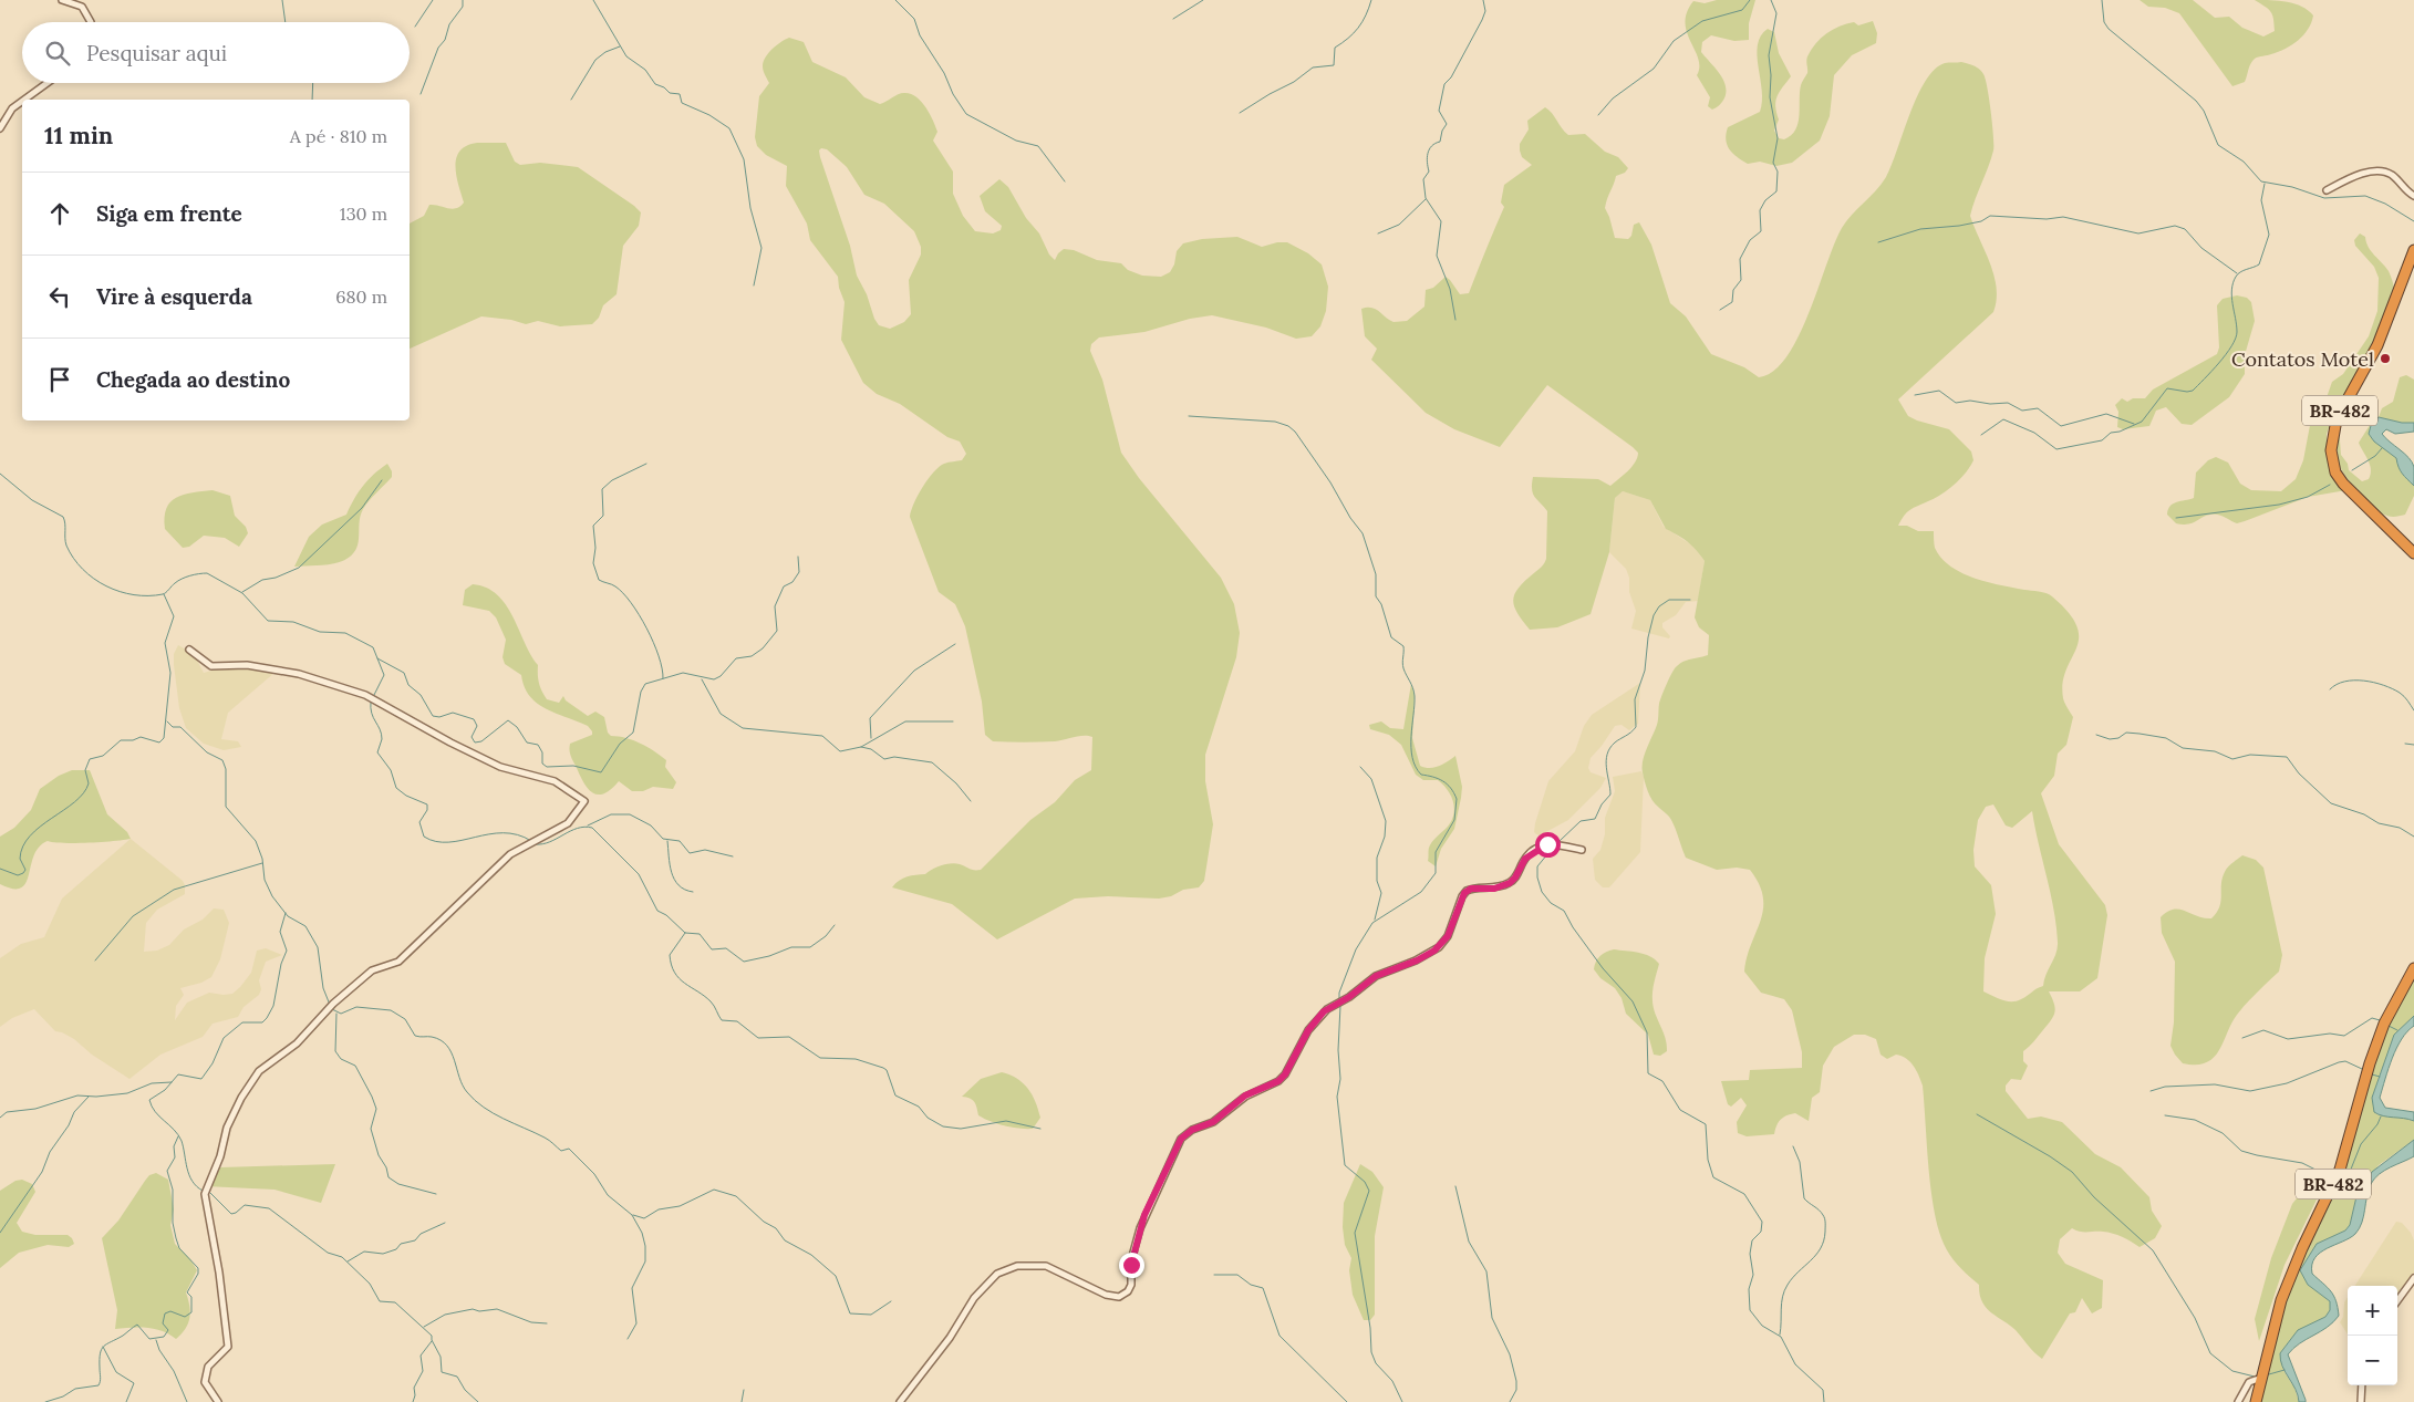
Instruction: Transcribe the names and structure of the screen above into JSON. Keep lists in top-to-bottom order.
{
  "streets": {
    "highway": ["BR-482"]
  },
  "places": ["Contatos Motel"],
  "page": {
    "search": "Pesquisar aqui",
    "heading": ["11 min", "A pé · 810 m"],
    "list": [
      ["Siga em frente", "130 m"],
      ["Vire à esquerda", "680 m"],
      "Chegada ao destino"
    ],
    "map_buttons": ["+", "−"]
  }
}
